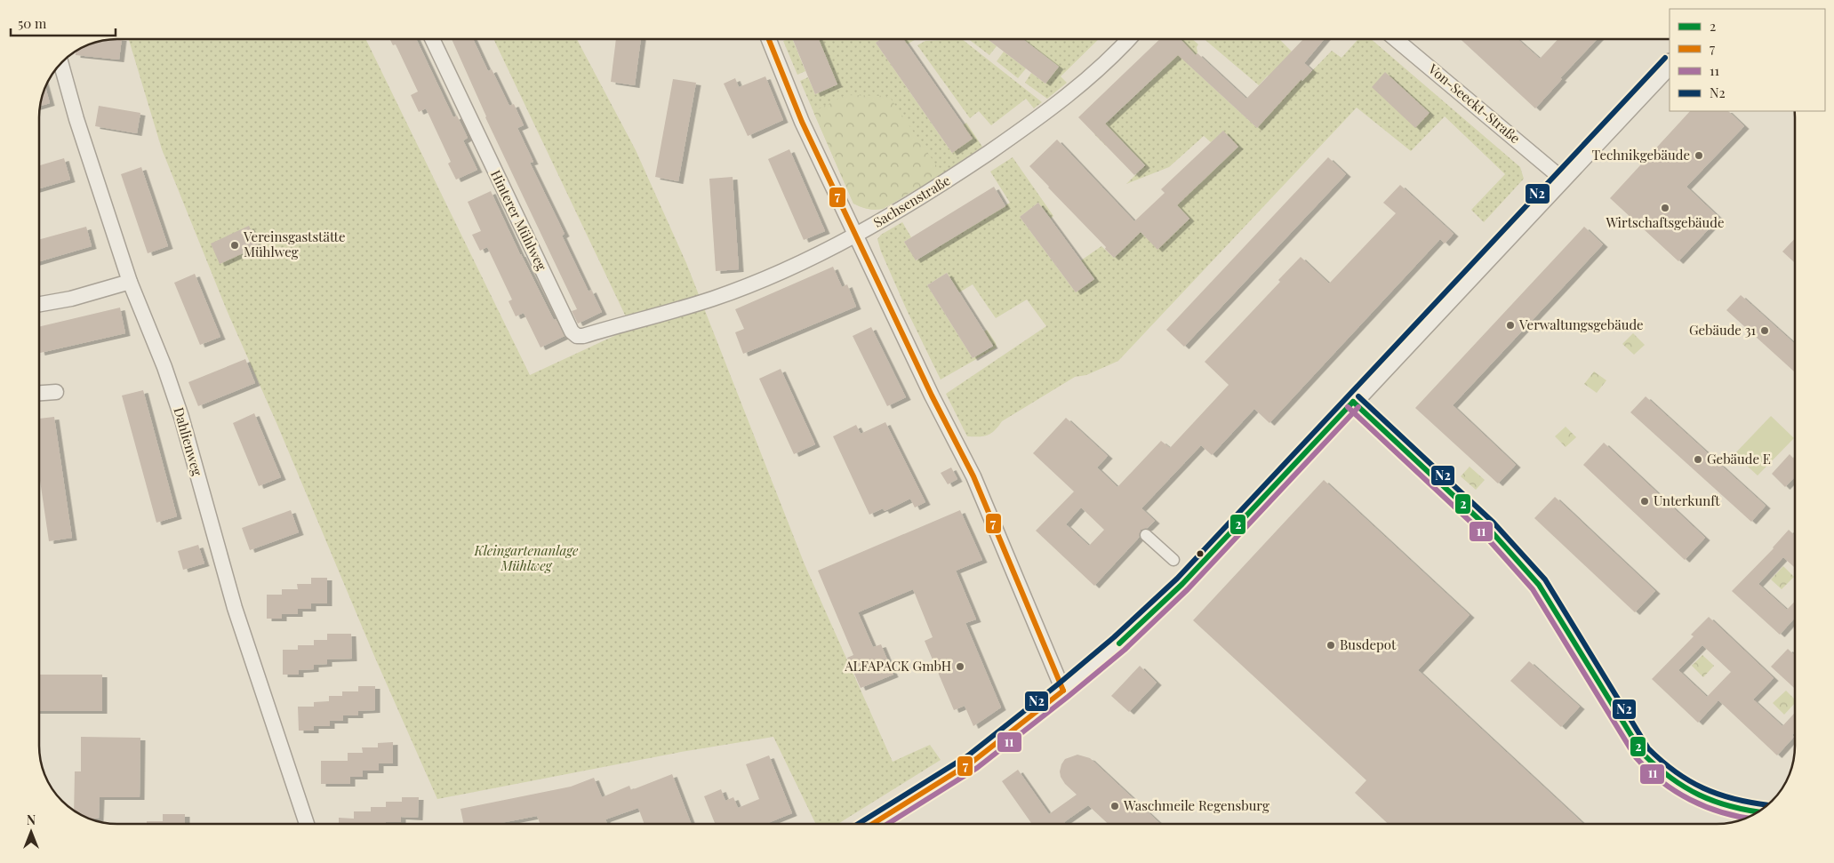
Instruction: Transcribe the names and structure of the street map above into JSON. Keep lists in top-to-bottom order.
{
  "streets": {
    "street": [
      "Von-Seeckt-Straße",
      "Sachsenstraße",
      "Hinterer Mühlweg",
      "Dahlienweg"
    ]
  },
  "crossings": [
    ["Sachsenstraße", "Hinterer Mühlweg"]
  ],
  "parks": ["Kleingartenanlage Mühlweg"],
  "places": [
    "Technikgebäude",
    "Wirtschaftsgebäude",
    "Vereinsgaststätte Mühlweg",
    "Verwaltungsgebäude",
    "Gebäude 31",
    "Gebäude E",
    "Unterkunft",
    "Busdepot",
    "ALFAPACK GmbH",
    "Waschmeile Regensburg"
  ],
  "lines": [
    "transit line 7",
    "transit line N2",
    "transit line 2",
    "transit line 11"
  ],
  "legend": [
    "2",
    "7",
    "11",
    "N2"
  ],
  "scale_bar": "50 m",
  "north": "top"
}
